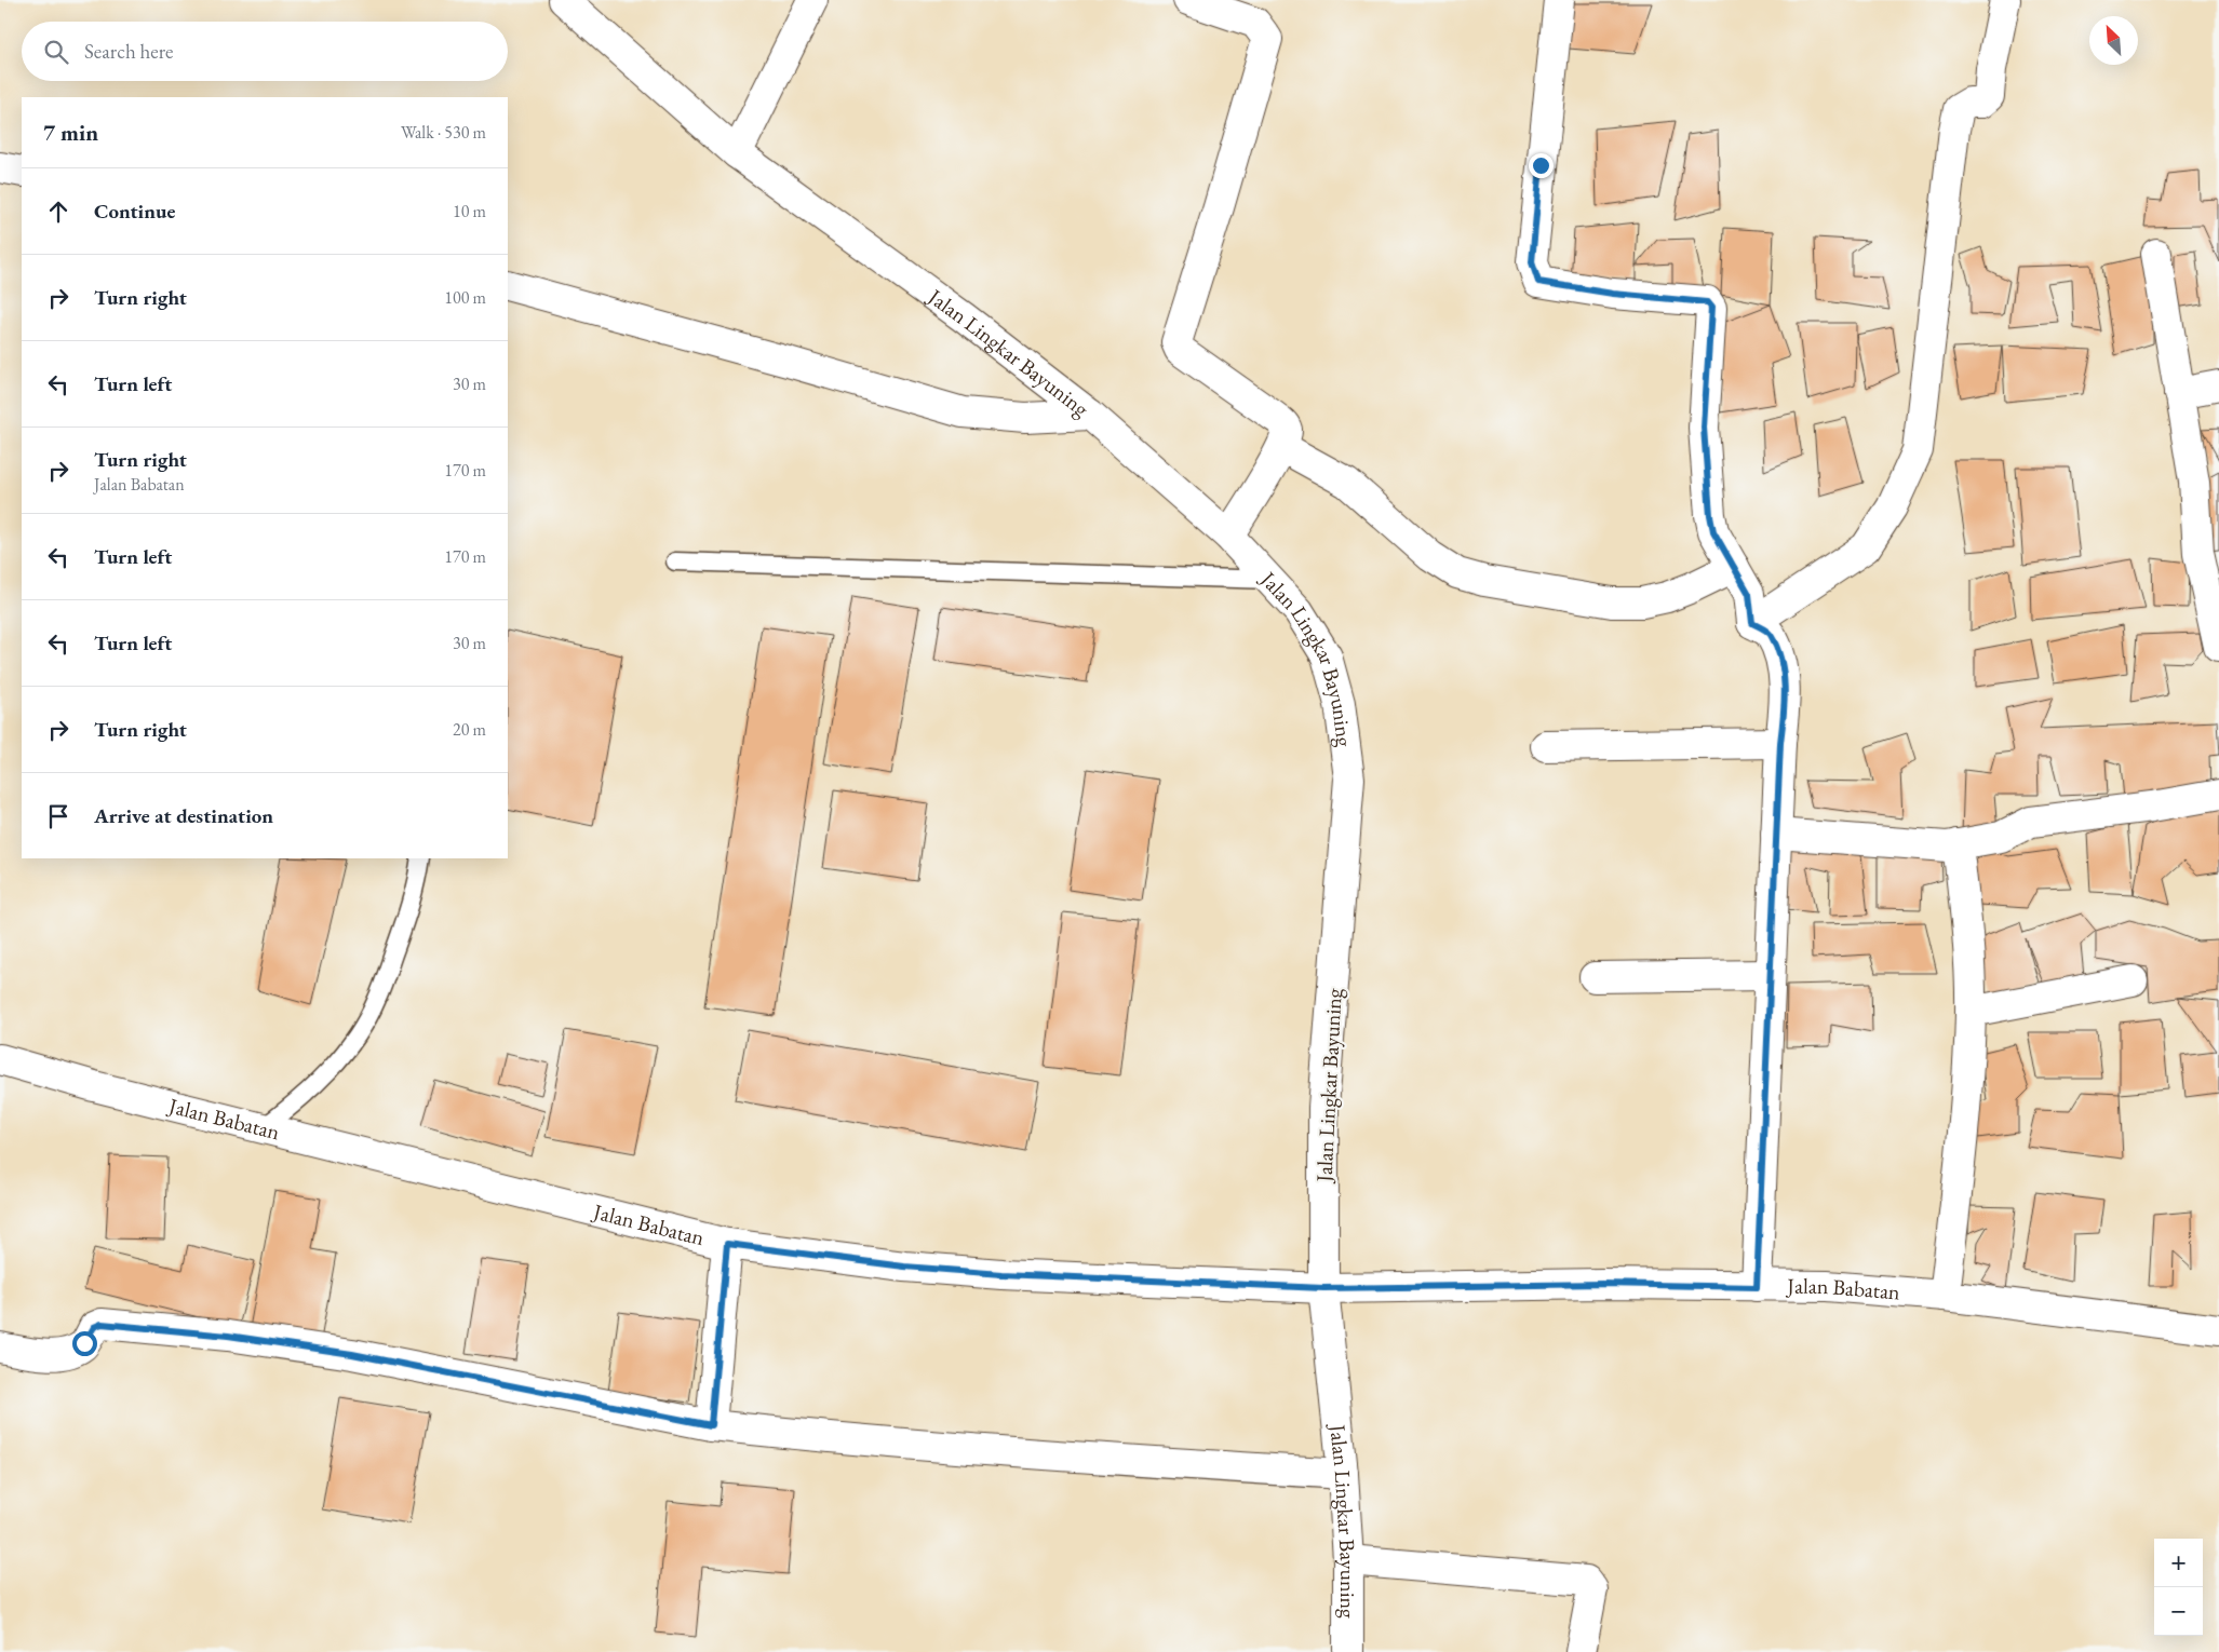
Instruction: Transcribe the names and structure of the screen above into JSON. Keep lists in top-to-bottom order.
{
  "streets": {
    "street": ["Jalan Lingkar Bayuning", "Jalan Babatan"]
  },
  "crossings": [
    ["Jalan Lingkar Bayuning", "Jalan Babatan"]
  ],
  "north": "top left",
  "page": {
    "search": "Search here",
    "heading": ["7 min", "Walk · 530 m"],
    "list": [
      ["Continue", "10 m"],
      ["Turn right", "100 m"],
      ["Turn left", "30 m"],
      ["Turn right", "Jalan Babatan", "170 m"],
      ["Turn left", "170 m"],
      ["Turn left", "30 m"],
      ["Turn right", "20 m"],
      "Arrive at destination"
    ],
    "map_buttons": ["+", "−"]
  }
}
